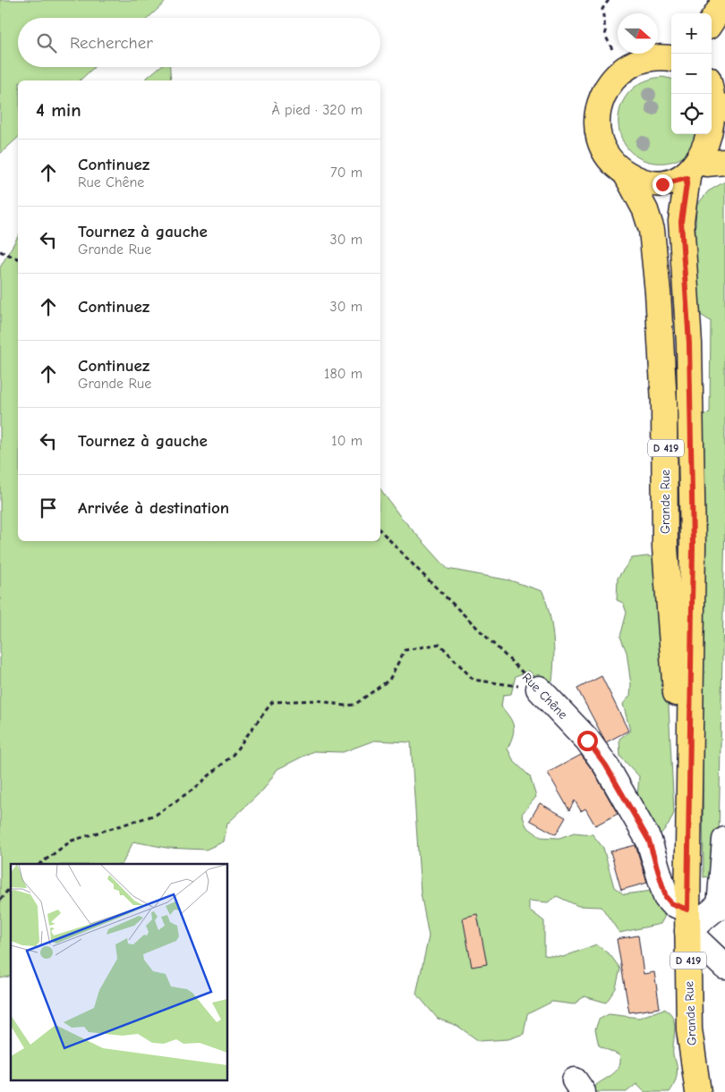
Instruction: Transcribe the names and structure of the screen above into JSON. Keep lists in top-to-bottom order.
{
  "streets": {
    "main road": ["D 419", "Grande Rue"],
    "street": ["Rue Chêne"]
  },
  "crossings": [
    ["D 419", "Grande Rue"],
    ["Grande Rue", "Rue Chêne"]
  ],
  "north": "right",
  "page": {
    "map_buttons": ["+", "−"],
    "search": "Rechercher",
    "heading": ["4 min", "À pied · 320 m"],
    "list": [
      ["Continuez", "Rue Chêne", "70 m"],
      ["Tournez à gauche", "Grande Rue", "30 m"],
      ["Continuez", "30 m"],
      ["Continuez", "Grande Rue", "180 m"],
      ["Tournez à gauche", "10 m"],
      "Arrivée à destination"
    ]
  }
}
